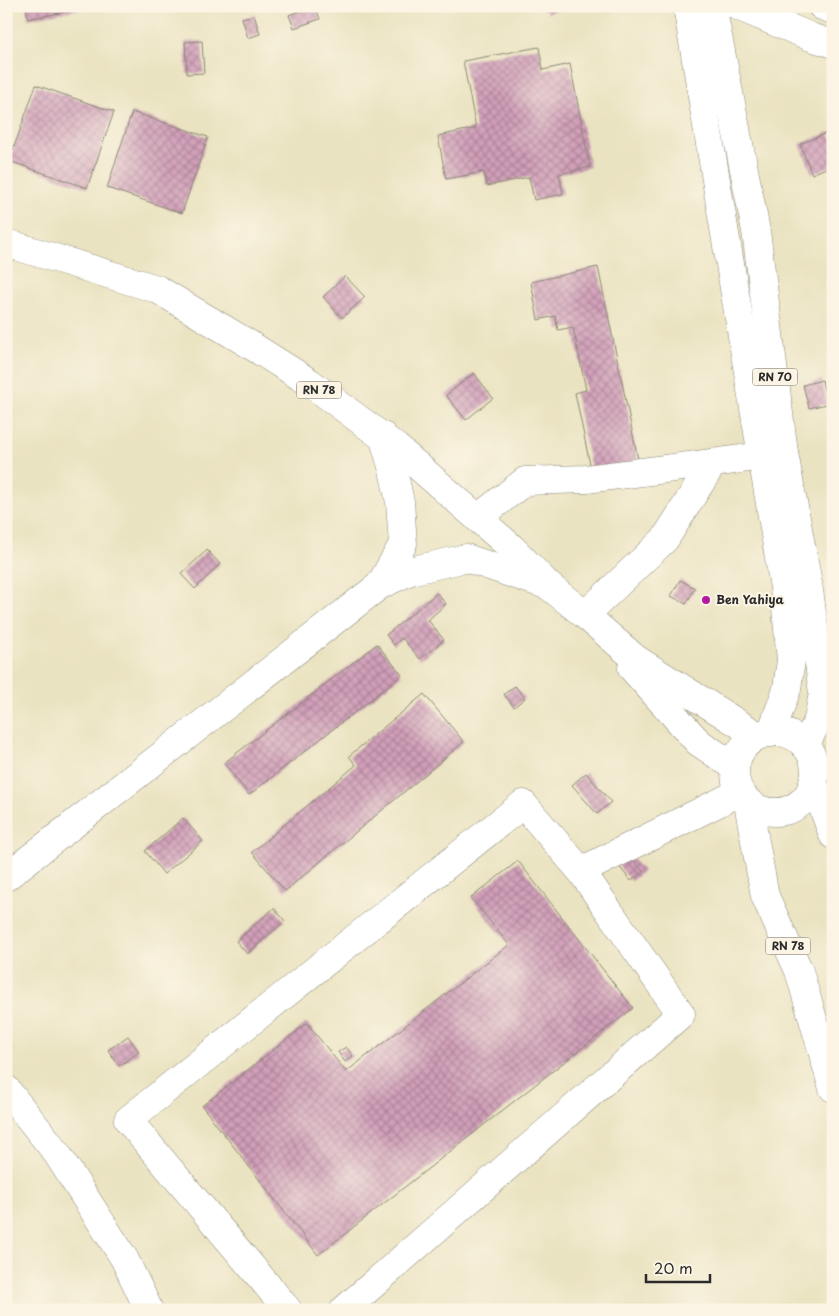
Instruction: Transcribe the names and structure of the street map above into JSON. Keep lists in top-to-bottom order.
{
  "streets": {
    "main road": ["RN 70", "RN 78"]
  },
  "crossings": [
    ["RN 70", "RN 78"]
  ],
  "places": ["Ben Yahiya"],
  "scale_bar": "20 m"
}
